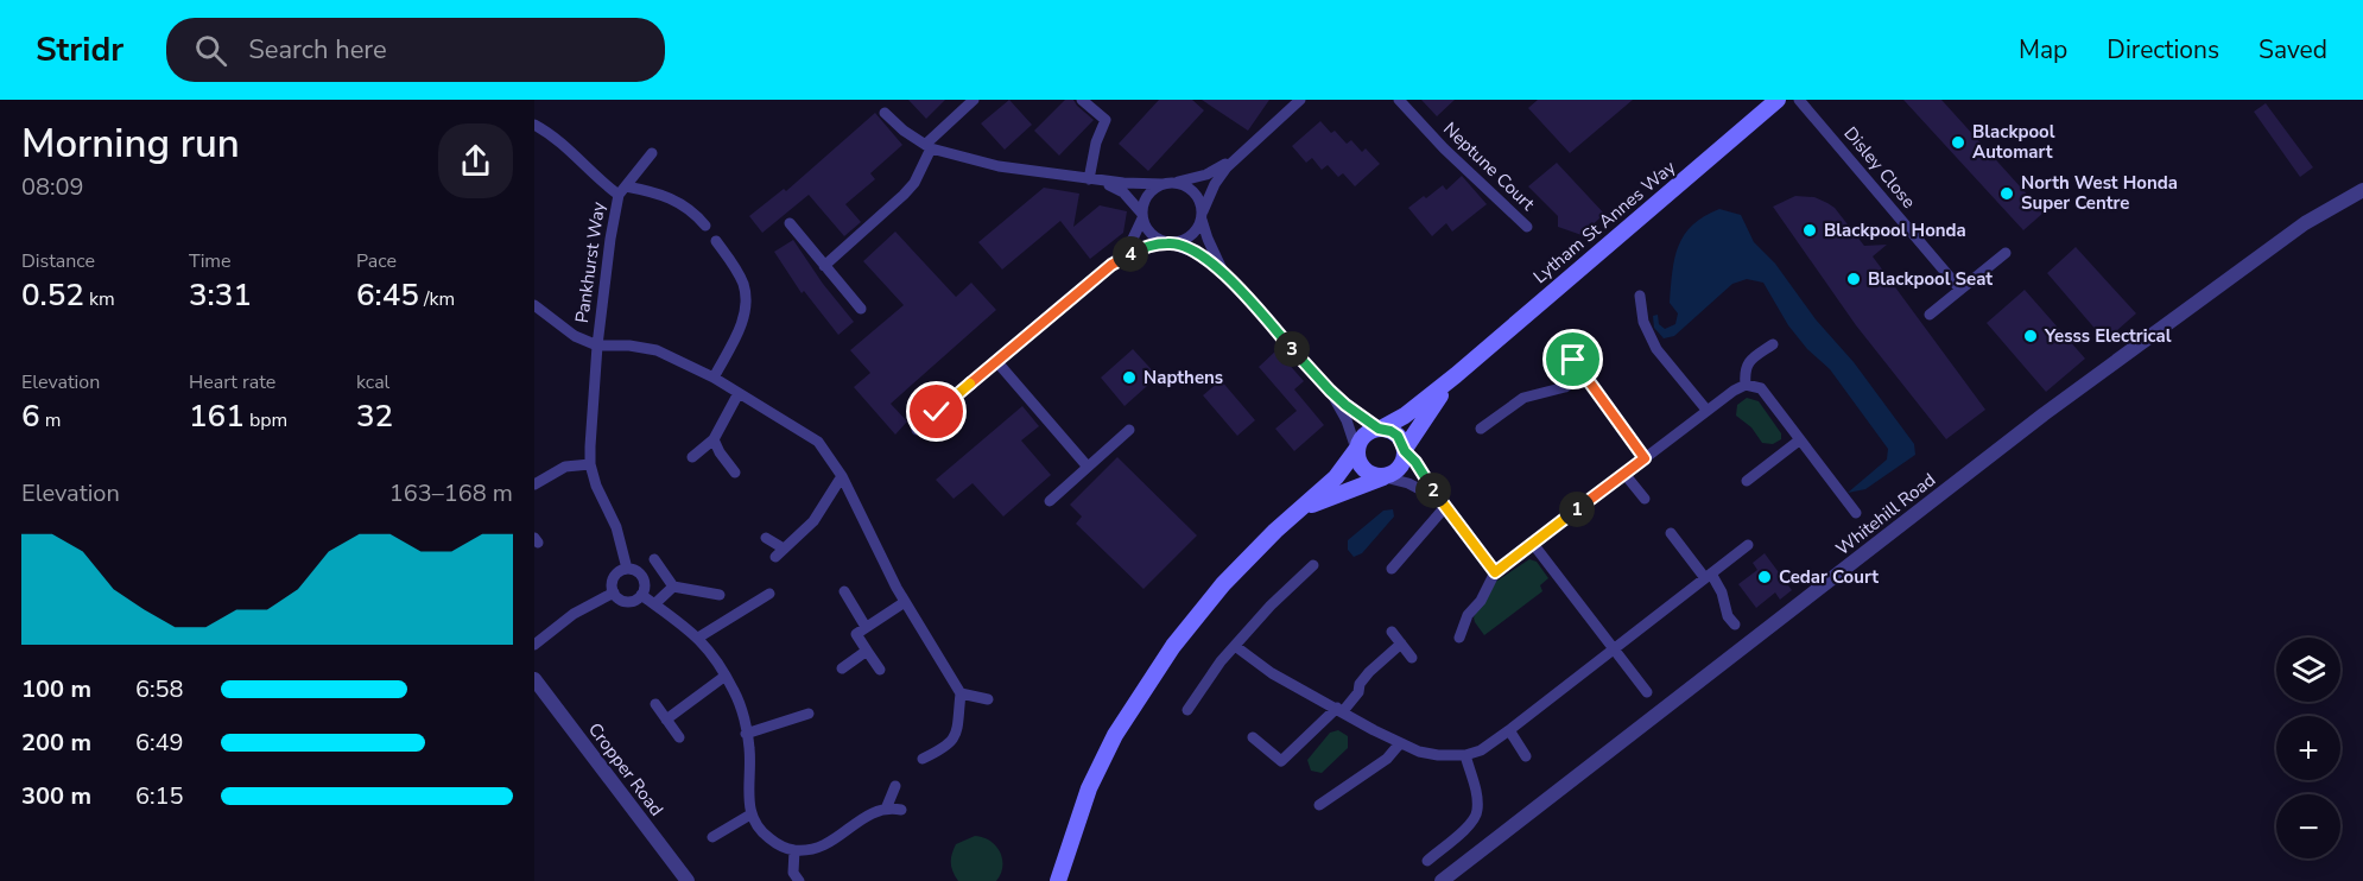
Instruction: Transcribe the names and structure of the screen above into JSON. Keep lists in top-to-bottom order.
{
  "streets": {
    "main road": ["Lytham St Annes Way"],
    "street": [
      "Neptune Court",
      "Disley Close",
      "Pankhurst Way",
      "Whitehill Road",
      "Cropper Road"
    ]
  },
  "places": [
    "Blackpool Automart",
    "North West Honda Super Centre",
    "Blackpool Honda",
    "Blackpool Seat",
    "Yesss Electrical",
    "Napthens",
    "Cedar Court"
  ],
  "page": {
    "header": "Stridr",
    "search": "Search here",
    "nav": ["Map", "Directions", "Saved"],
    "heading": ["Morning run", "08:09"],
    "stats": [
      ["Distance", "0.52 km"],
      ["Time", "3:31"],
      ["Pace", "6:45 /km"],
      ["Elevation", "6 m"],
      ["Heart rate", "161 bpm"],
      ["kcal", "32"]
    ],
    "pins": [
      "4",
      "3",
      "2",
      "1"
    ],
    "chart": ["Elevation", "163–168 m"],
    "map_buttons": ["+", "−"],
    "list": [
      {
        "name": "100 m",
        "note": "6:58"
      },
      {
        "name": "200 m",
        "note": "6:49"
      },
      {
        "name": "300 m",
        "note": "6:15"
      }
    ]
  }
}
